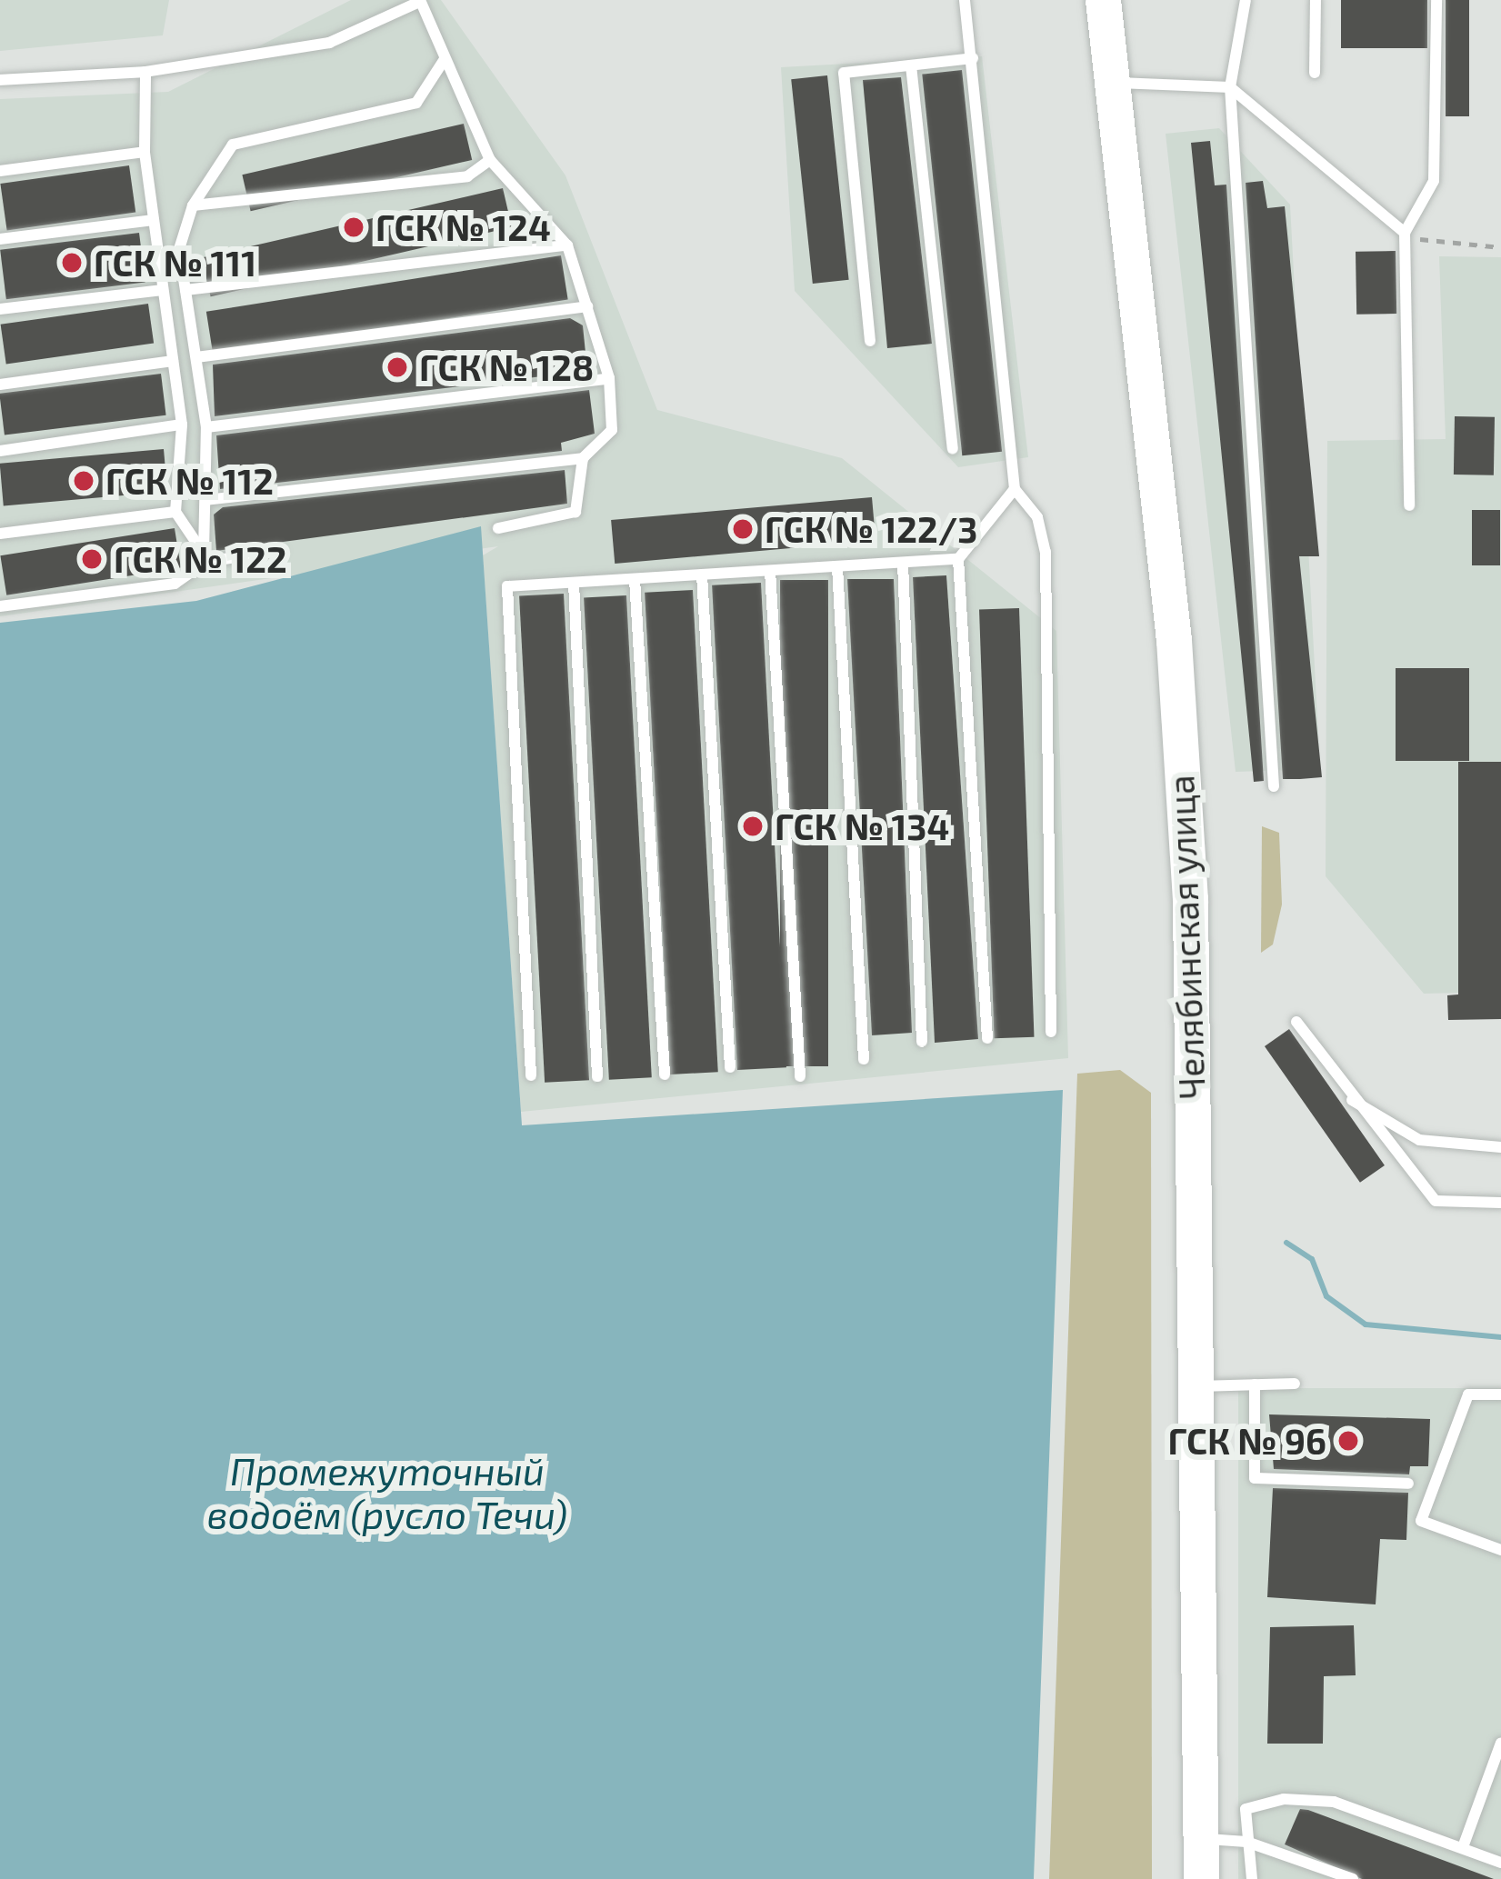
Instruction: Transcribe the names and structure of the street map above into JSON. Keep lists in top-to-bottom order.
{
  "streets": {
    "main road": ["Челябинская улица"]
  },
  "water": ["Промежуточный водоём (русло Течи)"],
  "places": [
    "ГСК № 124",
    "ГСК № 111",
    "ГСК № 128",
    "ГСК № 112",
    "ГСК № 122/3",
    "ГСК № 122",
    "ГСК № 134",
    "ГСК № 96"
  ]
}
